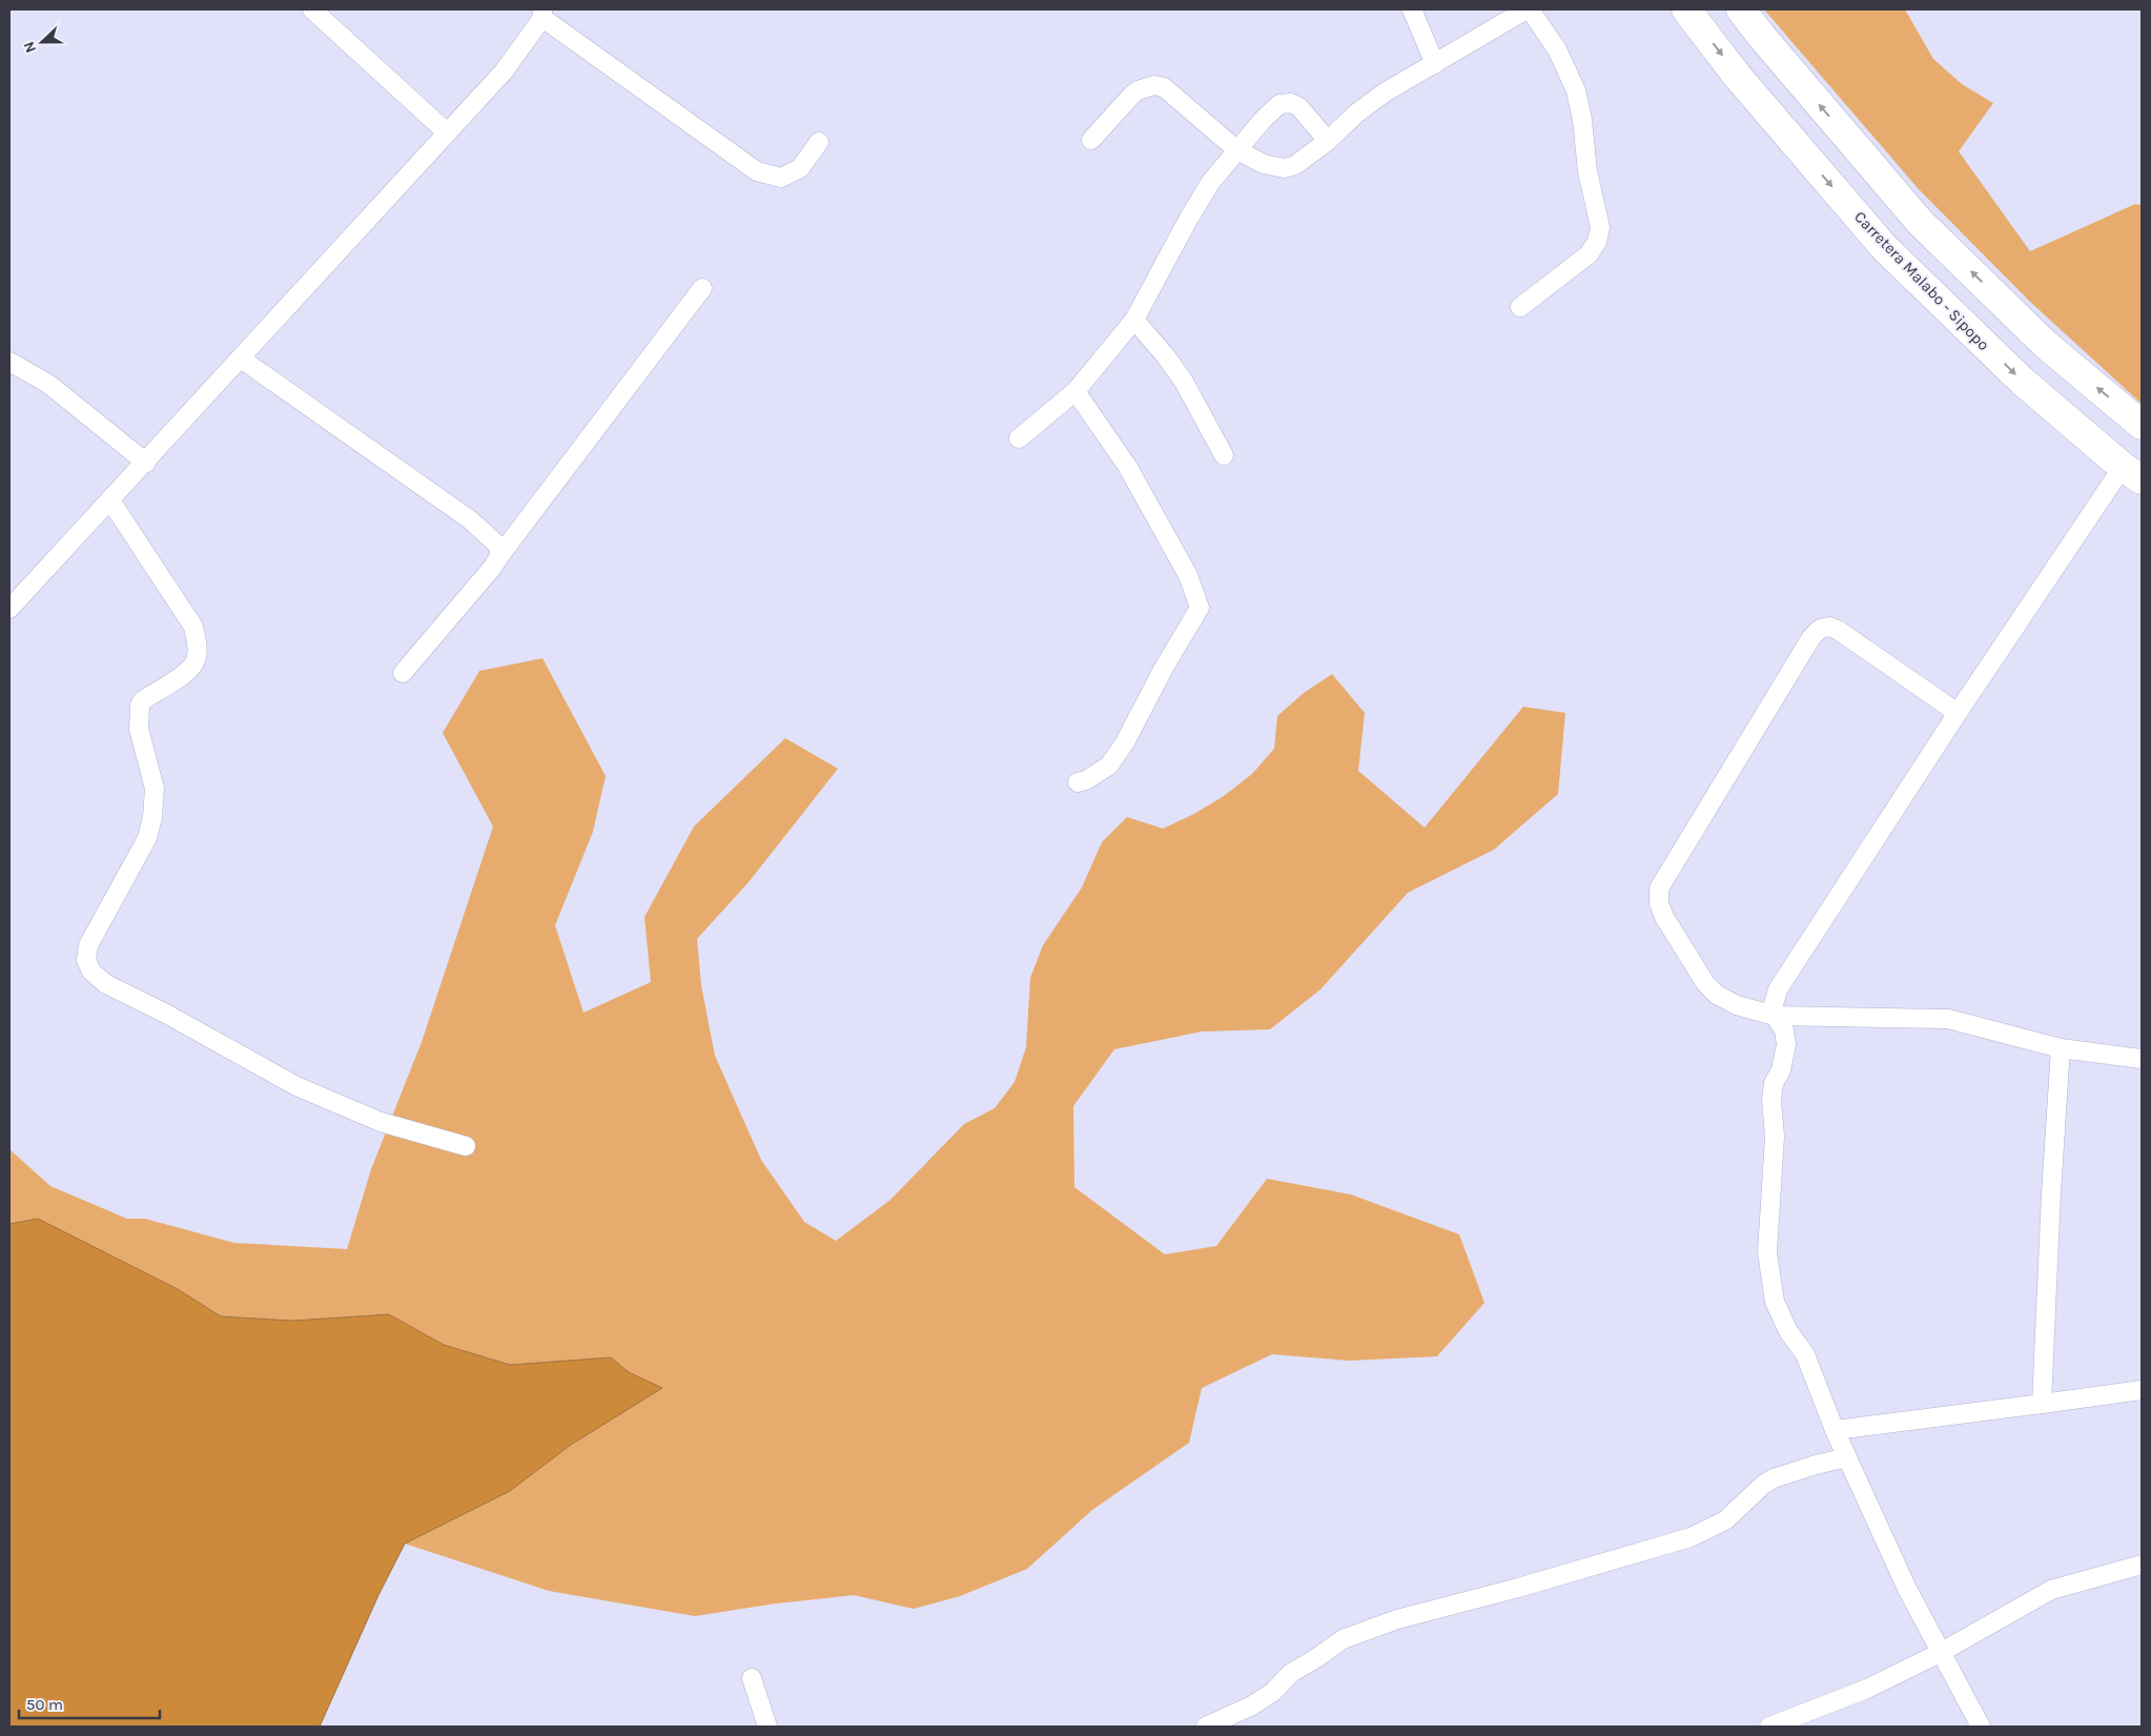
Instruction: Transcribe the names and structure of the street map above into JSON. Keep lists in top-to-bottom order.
{
  "streets": {
    "highway": ["Carretera Malabo - Sipopo"]
  },
  "scale_bar": "50 m",
  "north": "left"
}
